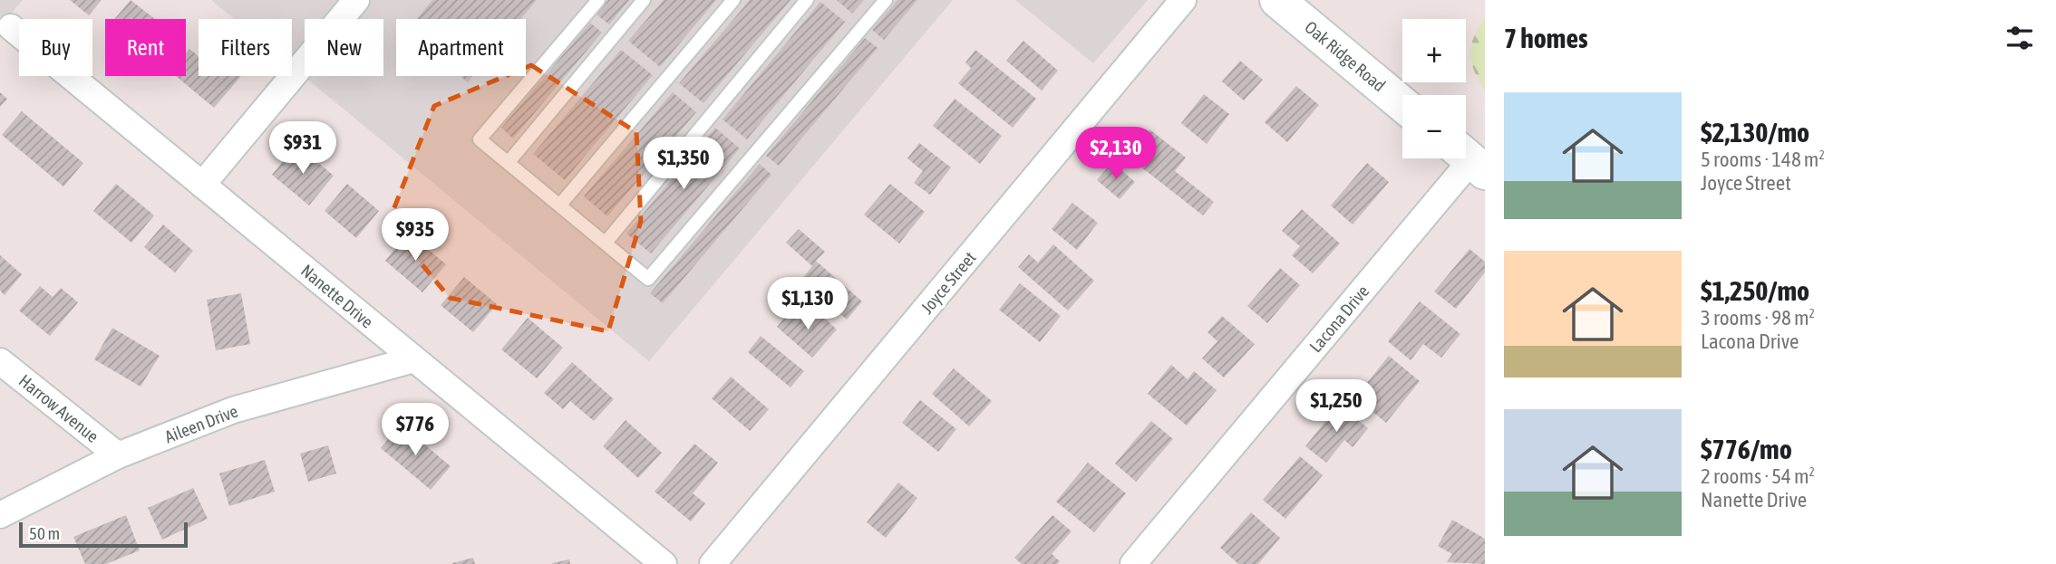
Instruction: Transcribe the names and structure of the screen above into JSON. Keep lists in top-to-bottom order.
{
  "streets": {
    "main road": ["Oak Ridge Road"],
    "street": [
      "Joyce Street",
      "Nanette Drive",
      "Lacona Drive",
      "Harrow Avenue",
      "Aileen Drive"
    ]
  },
  "crossings": [
    ["Nanette Drive", "Aileen Drive"],
    ["Harrow Avenue", "Aileen Drive"]
  ],
  "scale_bar": "50 m",
  "page": {
    "heading": "7 homes",
    "map_buttons": ["+", "−"],
    "chip": [
      "Buy",
      "Rent",
      "Filters",
      "New",
      "Apartment"
    ],
    "list": [
      {
        "name": "$2,130/mo",
        "note": "5 rooms · 148 m² · Joyce Street"
      },
      {
        "name": "$1,250/mo",
        "note": "3 rooms · 98 m² · Lacona Drive"
      },
      {
        "name": "$776/mo",
        "note": "2 rooms · 54 m² · Nanette Drive"
      }
    ],
    "price": [
      "$931",
      "$2,130",
      "$1,350",
      "$935",
      "$1,130",
      "$1,250",
      "$776"
    ],
    "scale": "50 m"
  }
}
